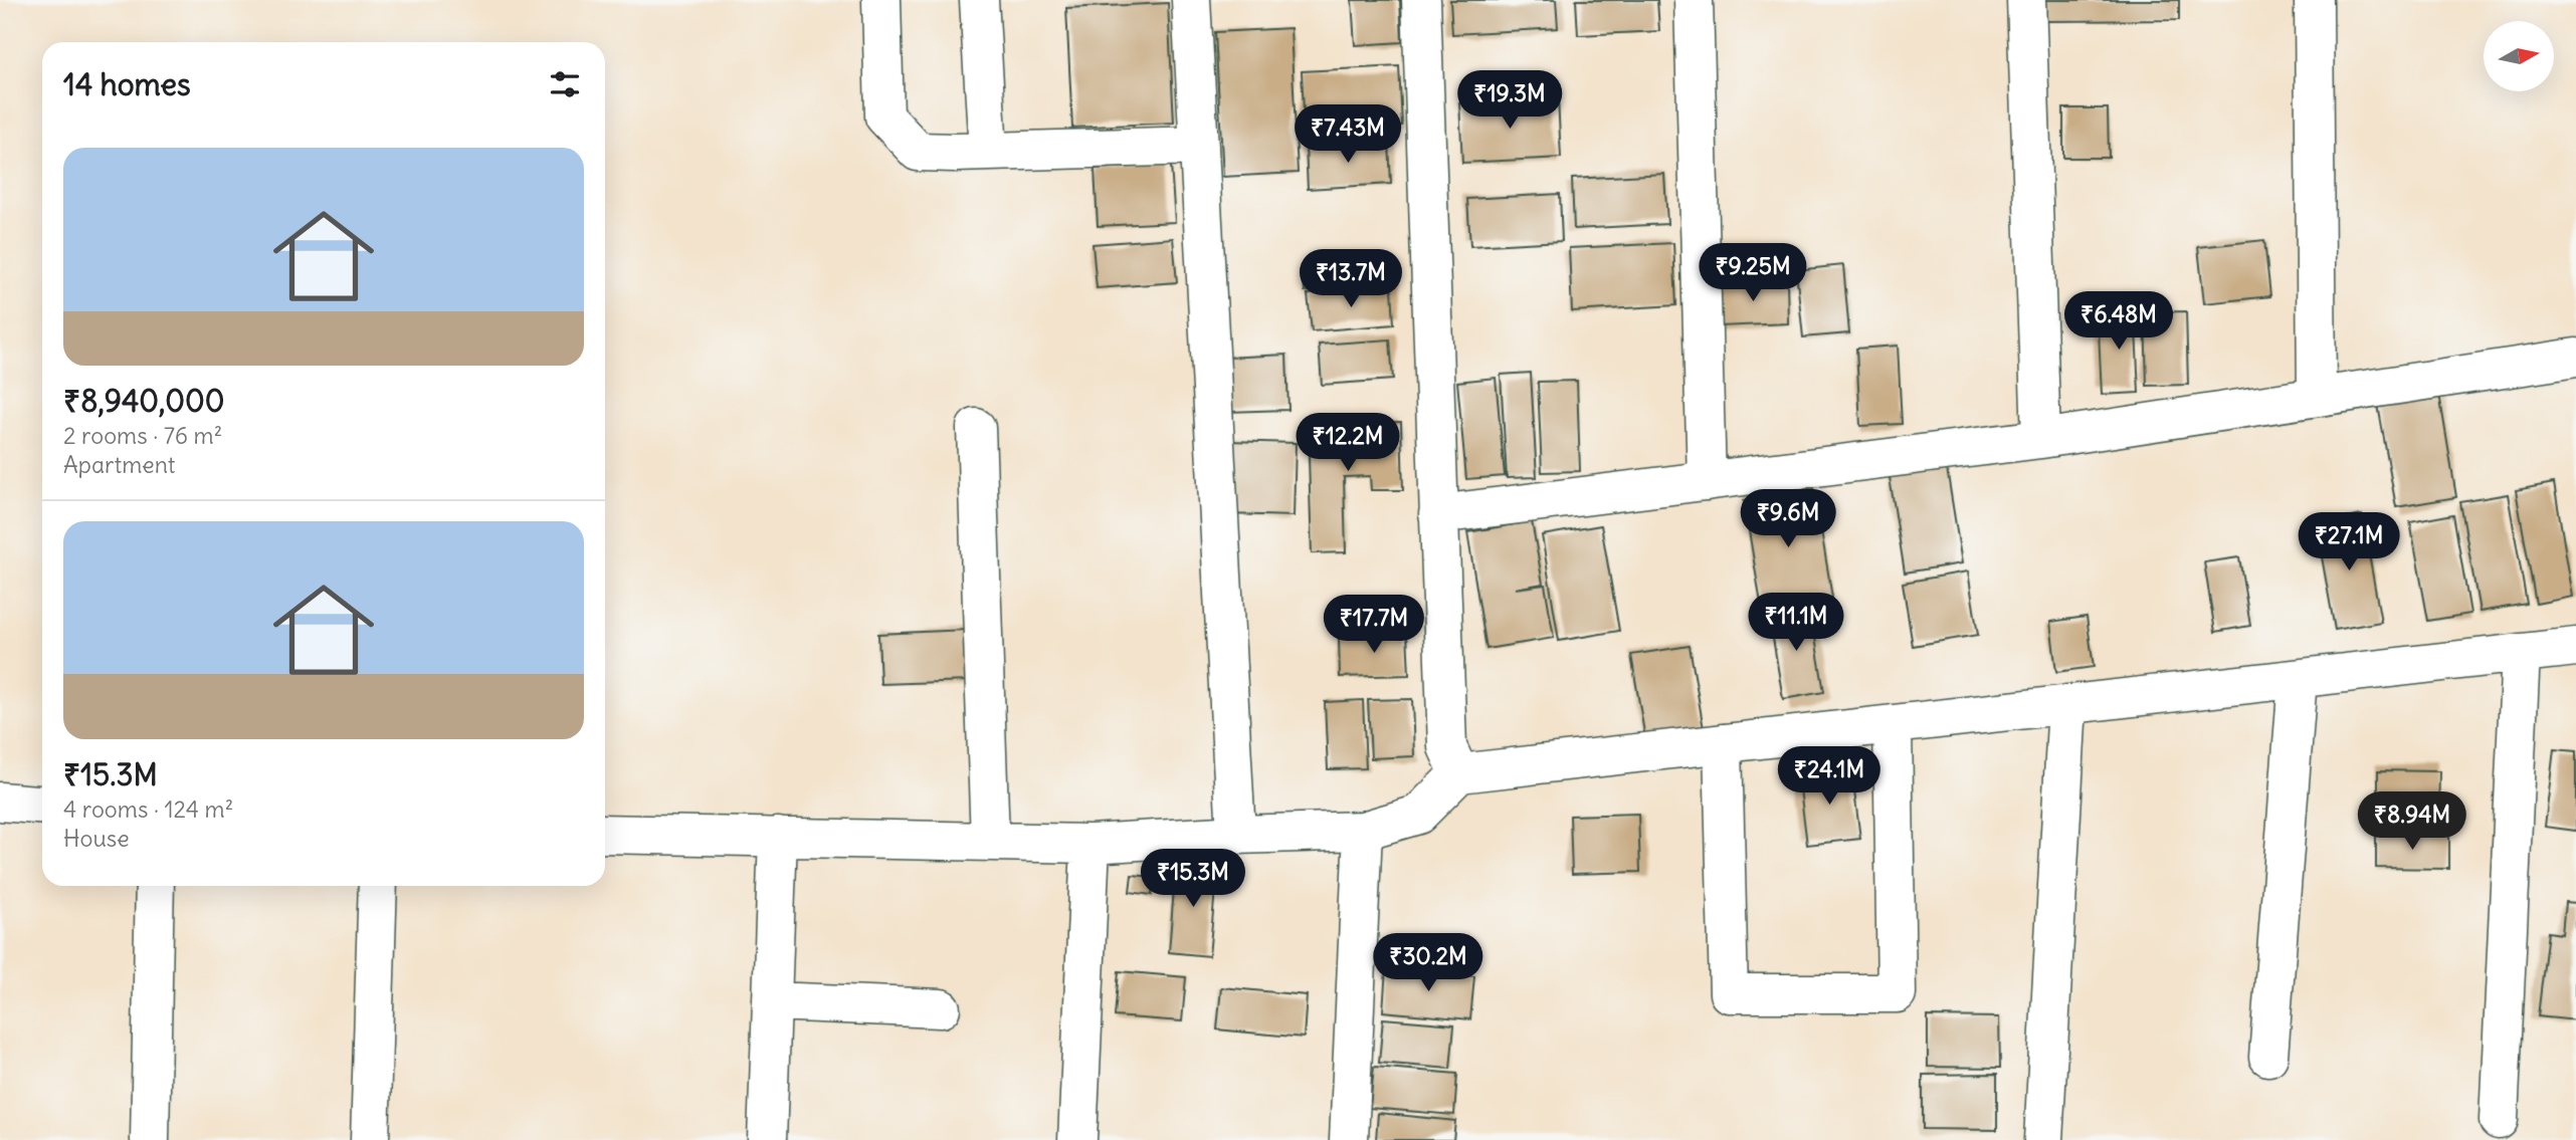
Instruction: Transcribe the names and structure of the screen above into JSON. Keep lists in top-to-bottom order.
{
  "north": "right",
  "page": {
    "heading": "14 homes",
    "price": [
      "₹19.3M",
      "₹7.43M",
      "₹9.25M",
      "₹13.7M",
      "₹6.48M",
      "₹12.2M",
      "₹9.6M",
      "₹27.1M",
      "₹11.1M",
      "₹17.7M",
      "₹24.1M",
      "₹8.94M",
      "₹15.3M",
      "₹30.2M"
    ],
    "list": [
      {
        "name": "₹8,940,000",
        "note": "2 rooms · 76 m² · Apartment"
      },
      {
        "name": "₹15.3M",
        "note": "4 rooms · 124 m² · House"
      }
    ]
  }
}
